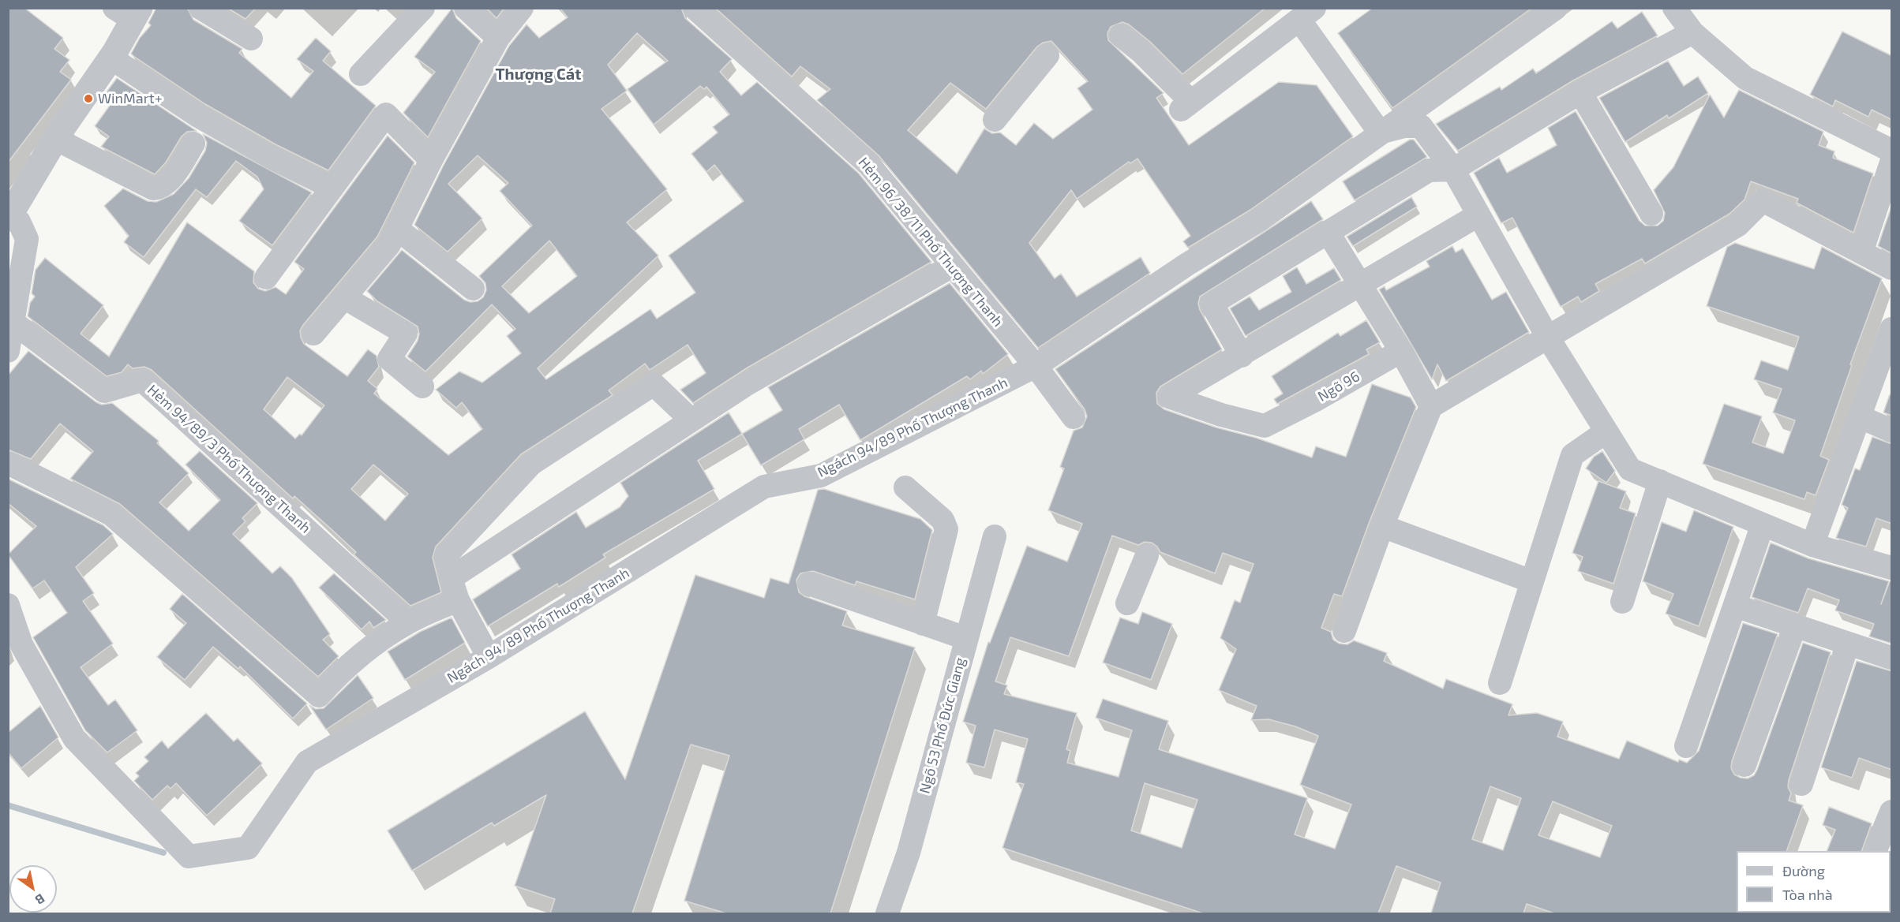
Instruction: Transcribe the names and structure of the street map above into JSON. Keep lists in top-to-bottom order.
{
  "streets": {
    "street": [
      "Hẻm 96/38/11 Phố Thượng Thanh",
      "Ngõ 96",
      "Ngách 94/89 Phố Thượng Thanh",
      "Hẻm 94/89/3 Phố Thượng Thanh",
      "Ngõ 53 Phố Đức Giang"
    ]
  },
  "crossings": [
    ["Hẻm 96/38/11 Phố Thượng Thanh", "Ngách 94/89 Phố Thượng Thanh"]
  ],
  "districts": ["Thượng Cát"],
  "places": ["WinMart+"],
  "legend": ["Đường", "Tòa nhà"],
  "north": "bottom right"
}
